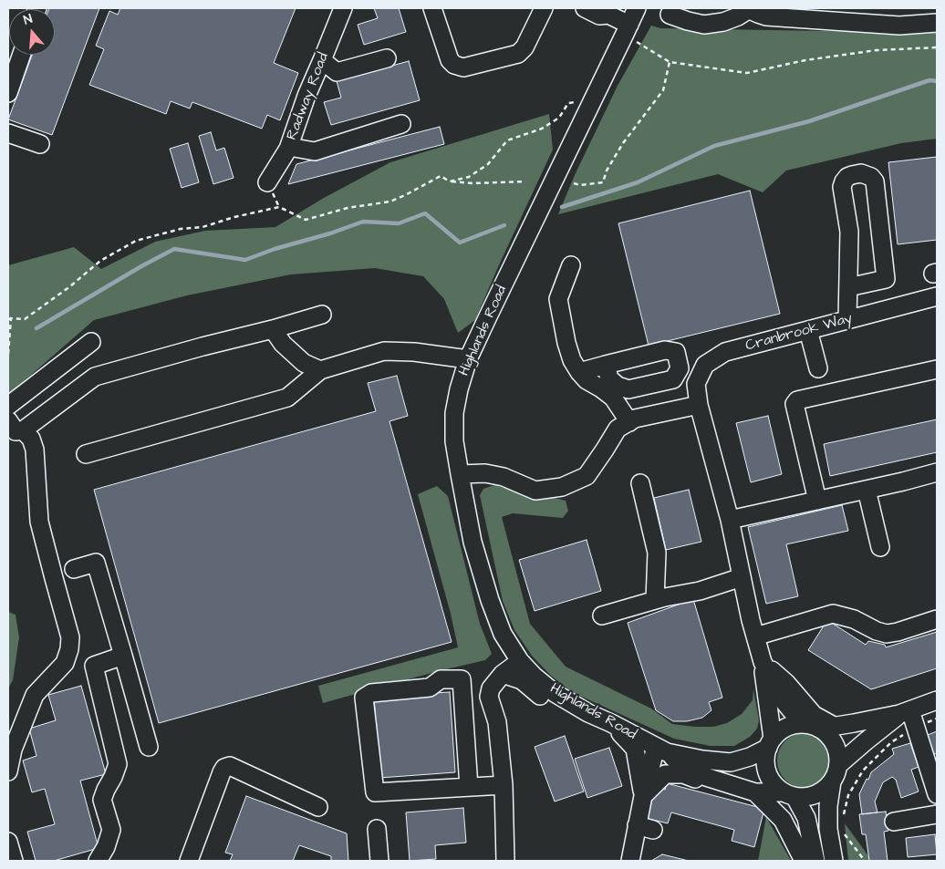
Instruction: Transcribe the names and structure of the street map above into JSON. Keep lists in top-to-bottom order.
{
  "streets": {
    "street": ["Radway Road", "Highlands Road", "Cranbrook Way"]
  },
  "north": "top"
}
